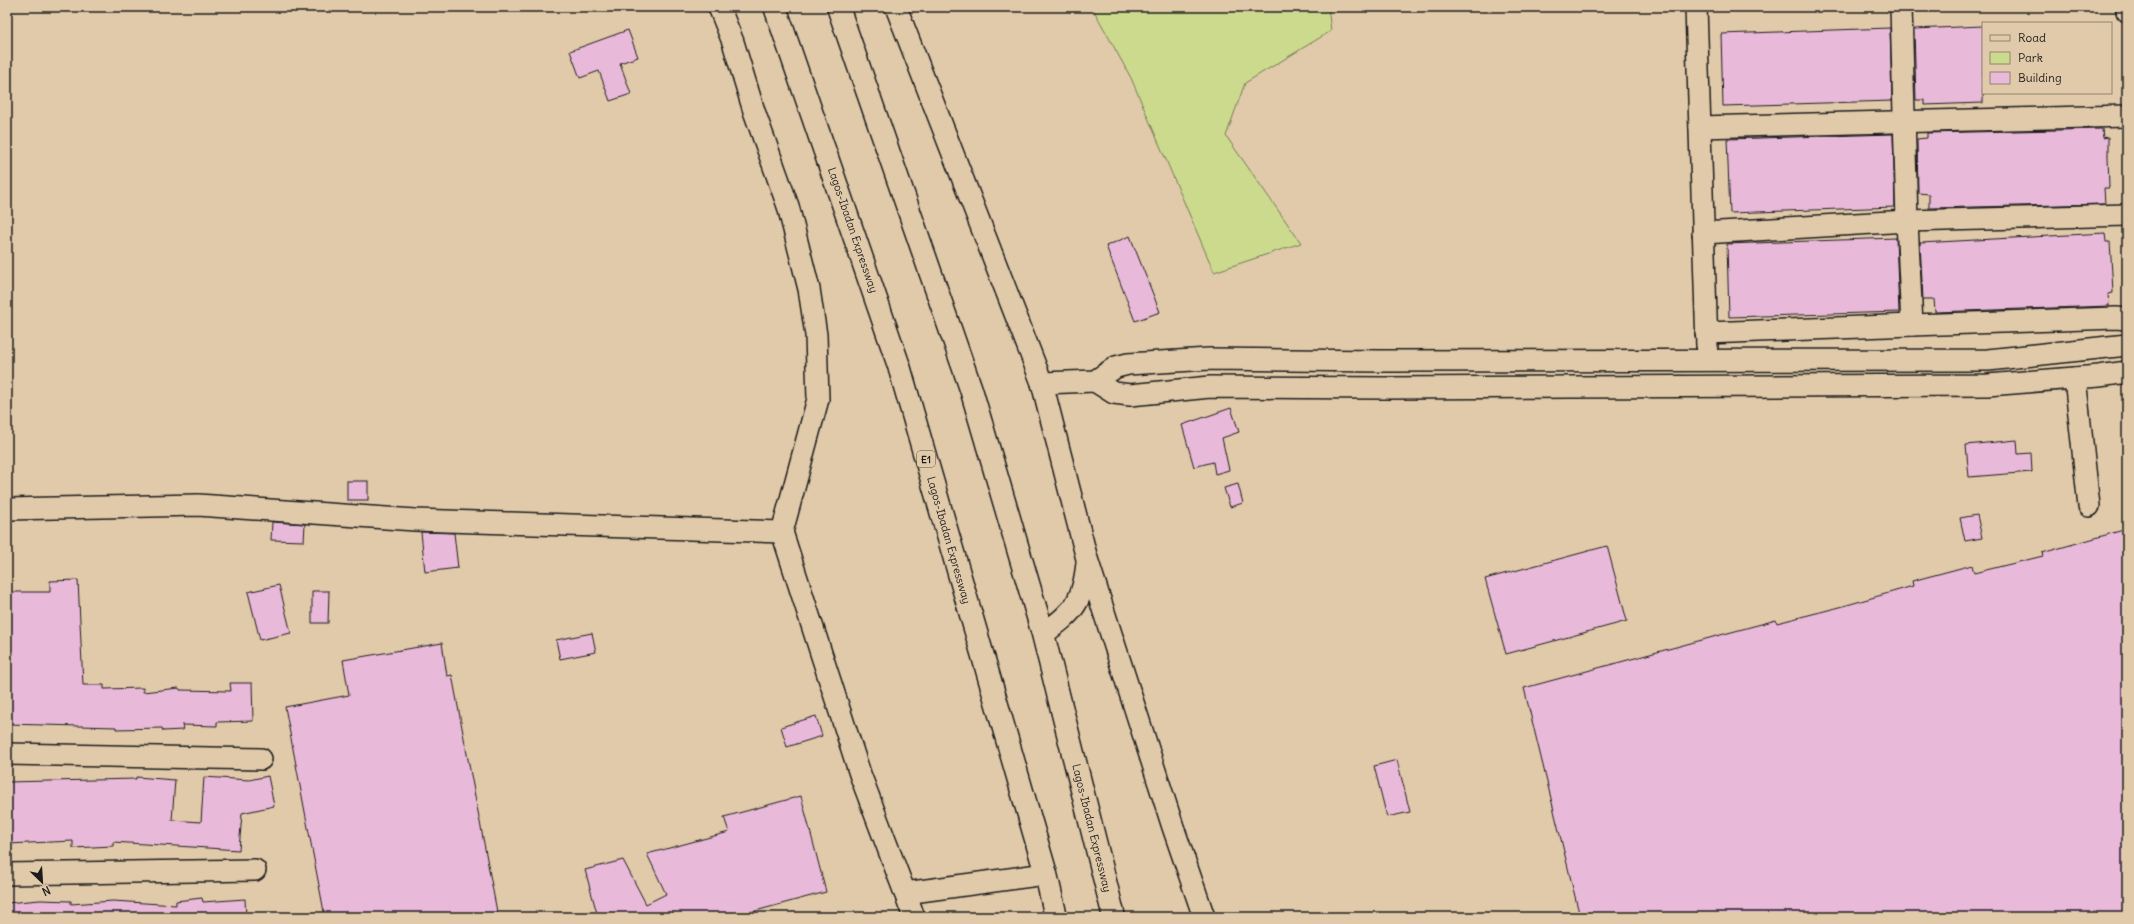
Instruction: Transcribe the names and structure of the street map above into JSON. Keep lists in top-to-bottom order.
{
  "streets": {
    "highway": ["Lagos-Ibadan Expressway", "E1"]
  },
  "legend": ["Road", "Park", "Building"],
  "north": "bottom right"
}
